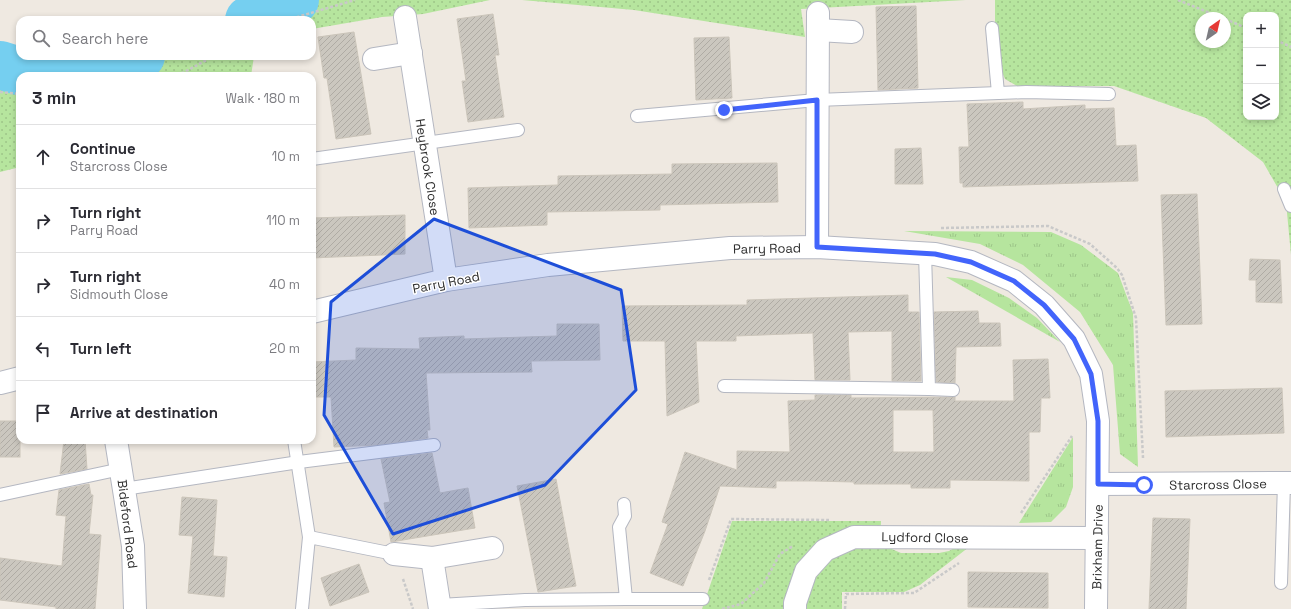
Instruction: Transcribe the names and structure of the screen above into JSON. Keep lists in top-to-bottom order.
{
  "streets": {
    "street": [
      "Heybrook Close",
      "Parry Road",
      "Starcross Close",
      "Bideford Road",
      "Lydford Close",
      "Brixham Drive"
    ]
  },
  "crossings": [
    ["Heybrook Close", "Parry Road"],
    ["Parry Road", "Starcross Close"],
    ["Parry Road", "Brixham Drive"],
    ["Starcross Close", "Brixham Drive"],
    ["Lydford Close", "Brixham Drive"]
  ],
  "north": "top right",
  "page": {
    "map_buttons": ["+", "−"],
    "search": "Search here",
    "heading": ["3 min", "Walk · 180 m"],
    "list": [
      ["Continue", "Starcross Close", "10 m"],
      ["Turn right", "Parry Road", "110 m"],
      ["Turn right", "Sidmouth Close", "40 m"],
      ["Turn left", "20 m"],
      "Arrive at destination"
    ]
  }
}
